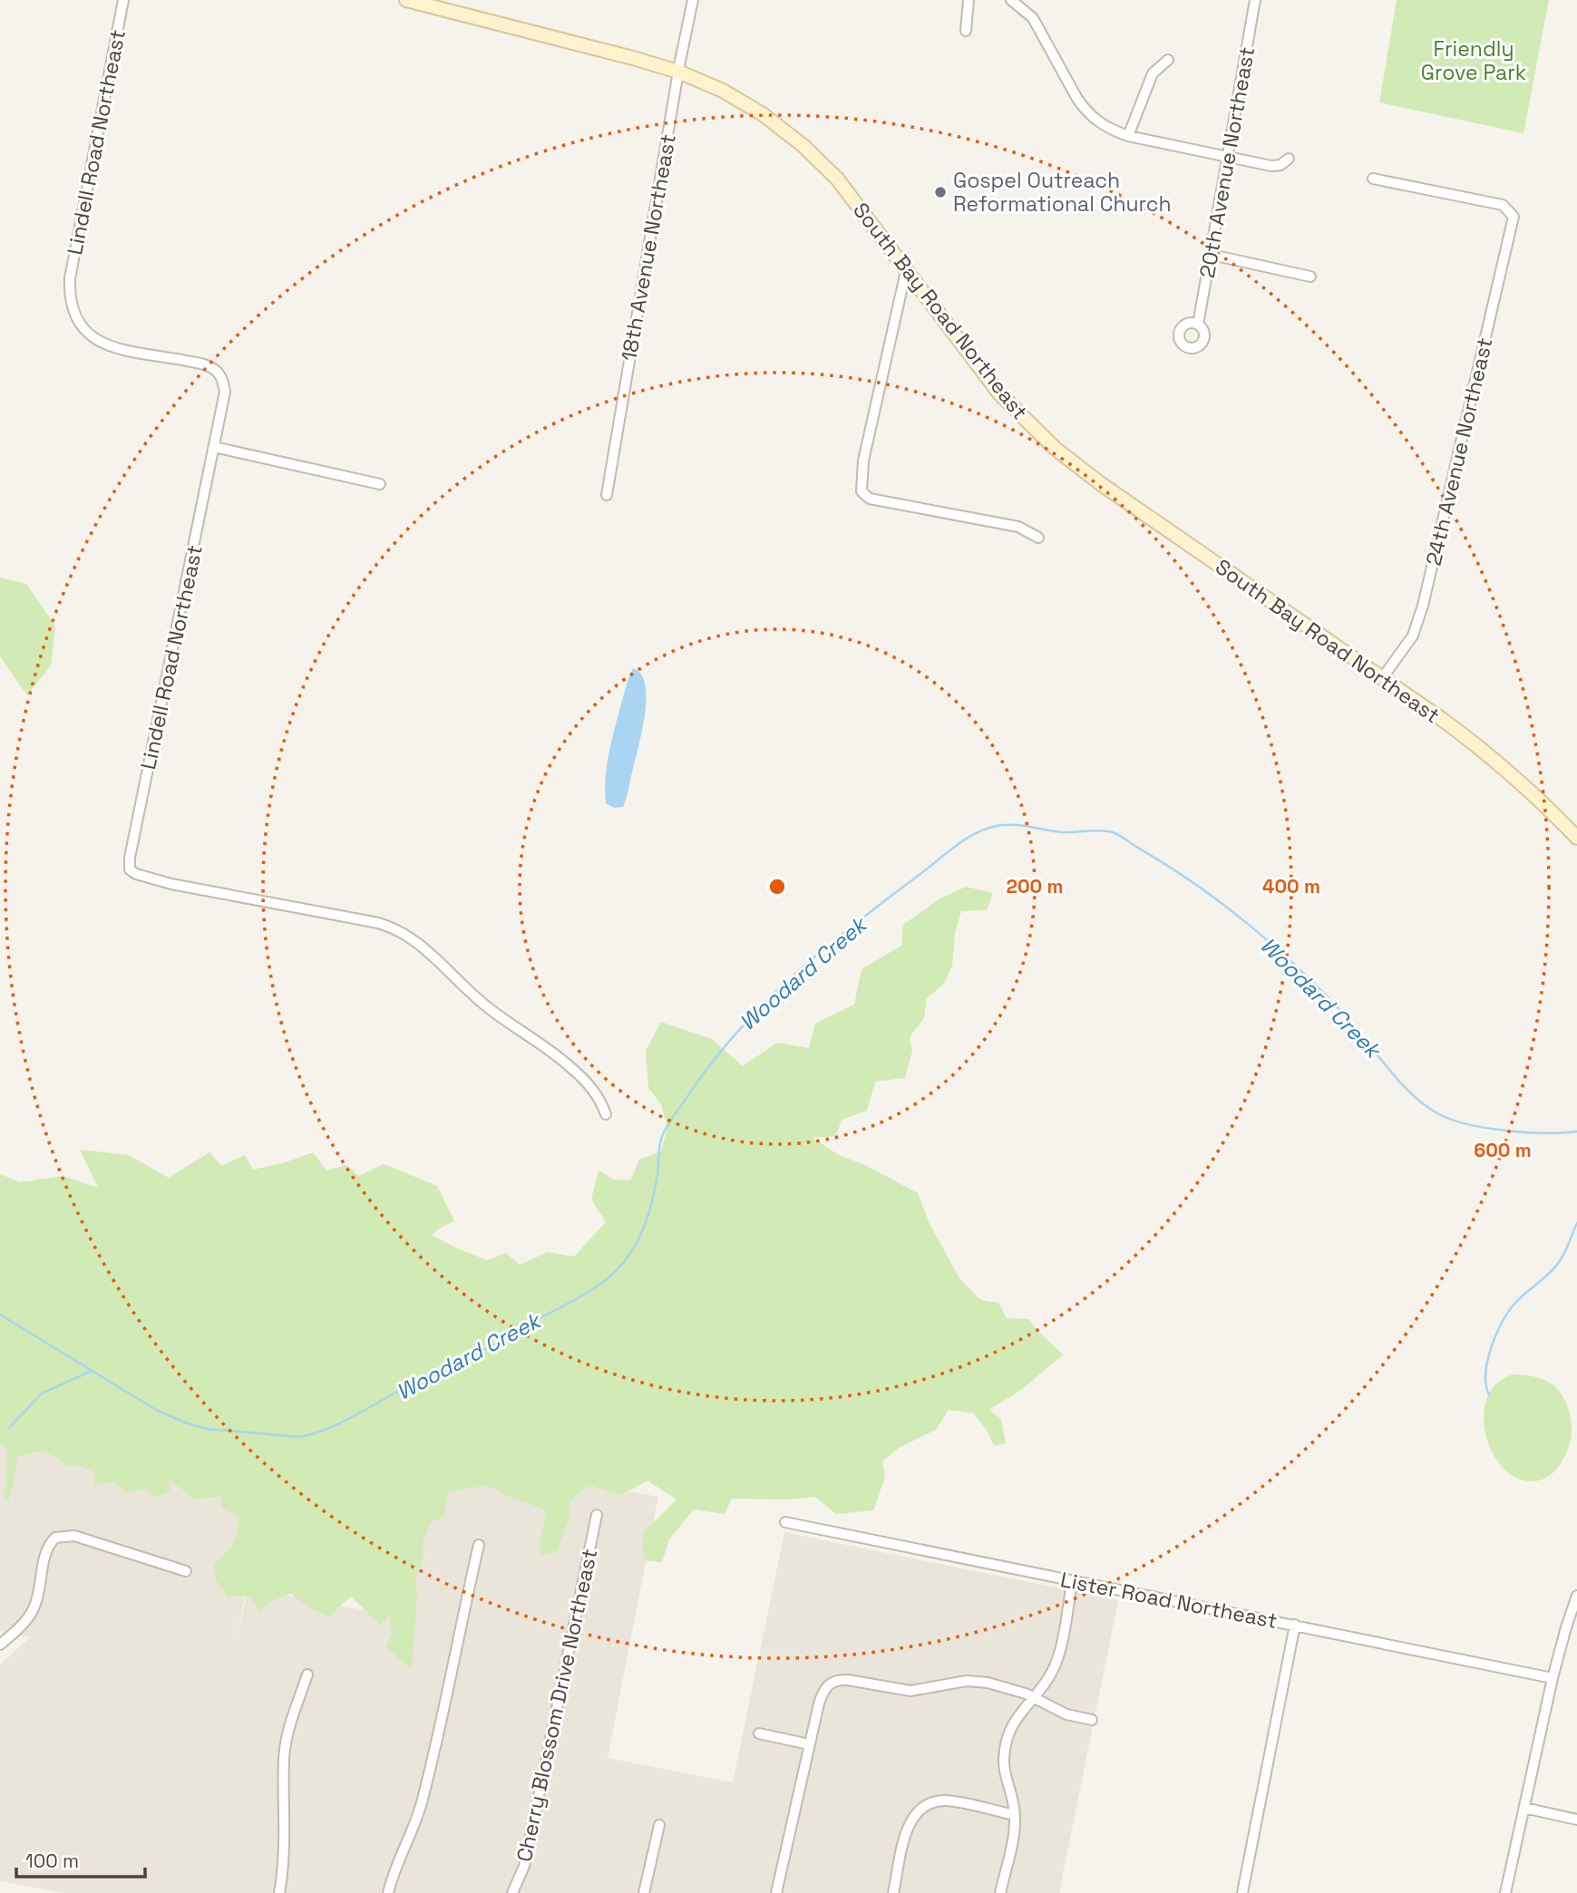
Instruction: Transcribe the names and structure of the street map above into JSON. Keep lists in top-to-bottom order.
{
  "streets": {
    "street": [
      "Lindell Road Northeast",
      "20th Avenue Northeast",
      "18th Avenue Northeast",
      "South Bay Road Northeast",
      "24th Avenue Northeast",
      "Lister Road Northeast",
      "Cherry Blossom Drive Northeast"
    ]
  },
  "crossings": [
    ["18th Avenue Northeast", "South Bay Road Northeast"],
    ["South Bay Road Northeast", "24th Avenue Northeast"]
  ],
  "water": ["Woodard Creek"],
  "parks": ["Friendly Grove Park"],
  "places": ["Gospel Outreach Reformational Church"],
  "scale_bar": "100 m",
  "rings": ["200 m", "400 m", "600 m"]
}
